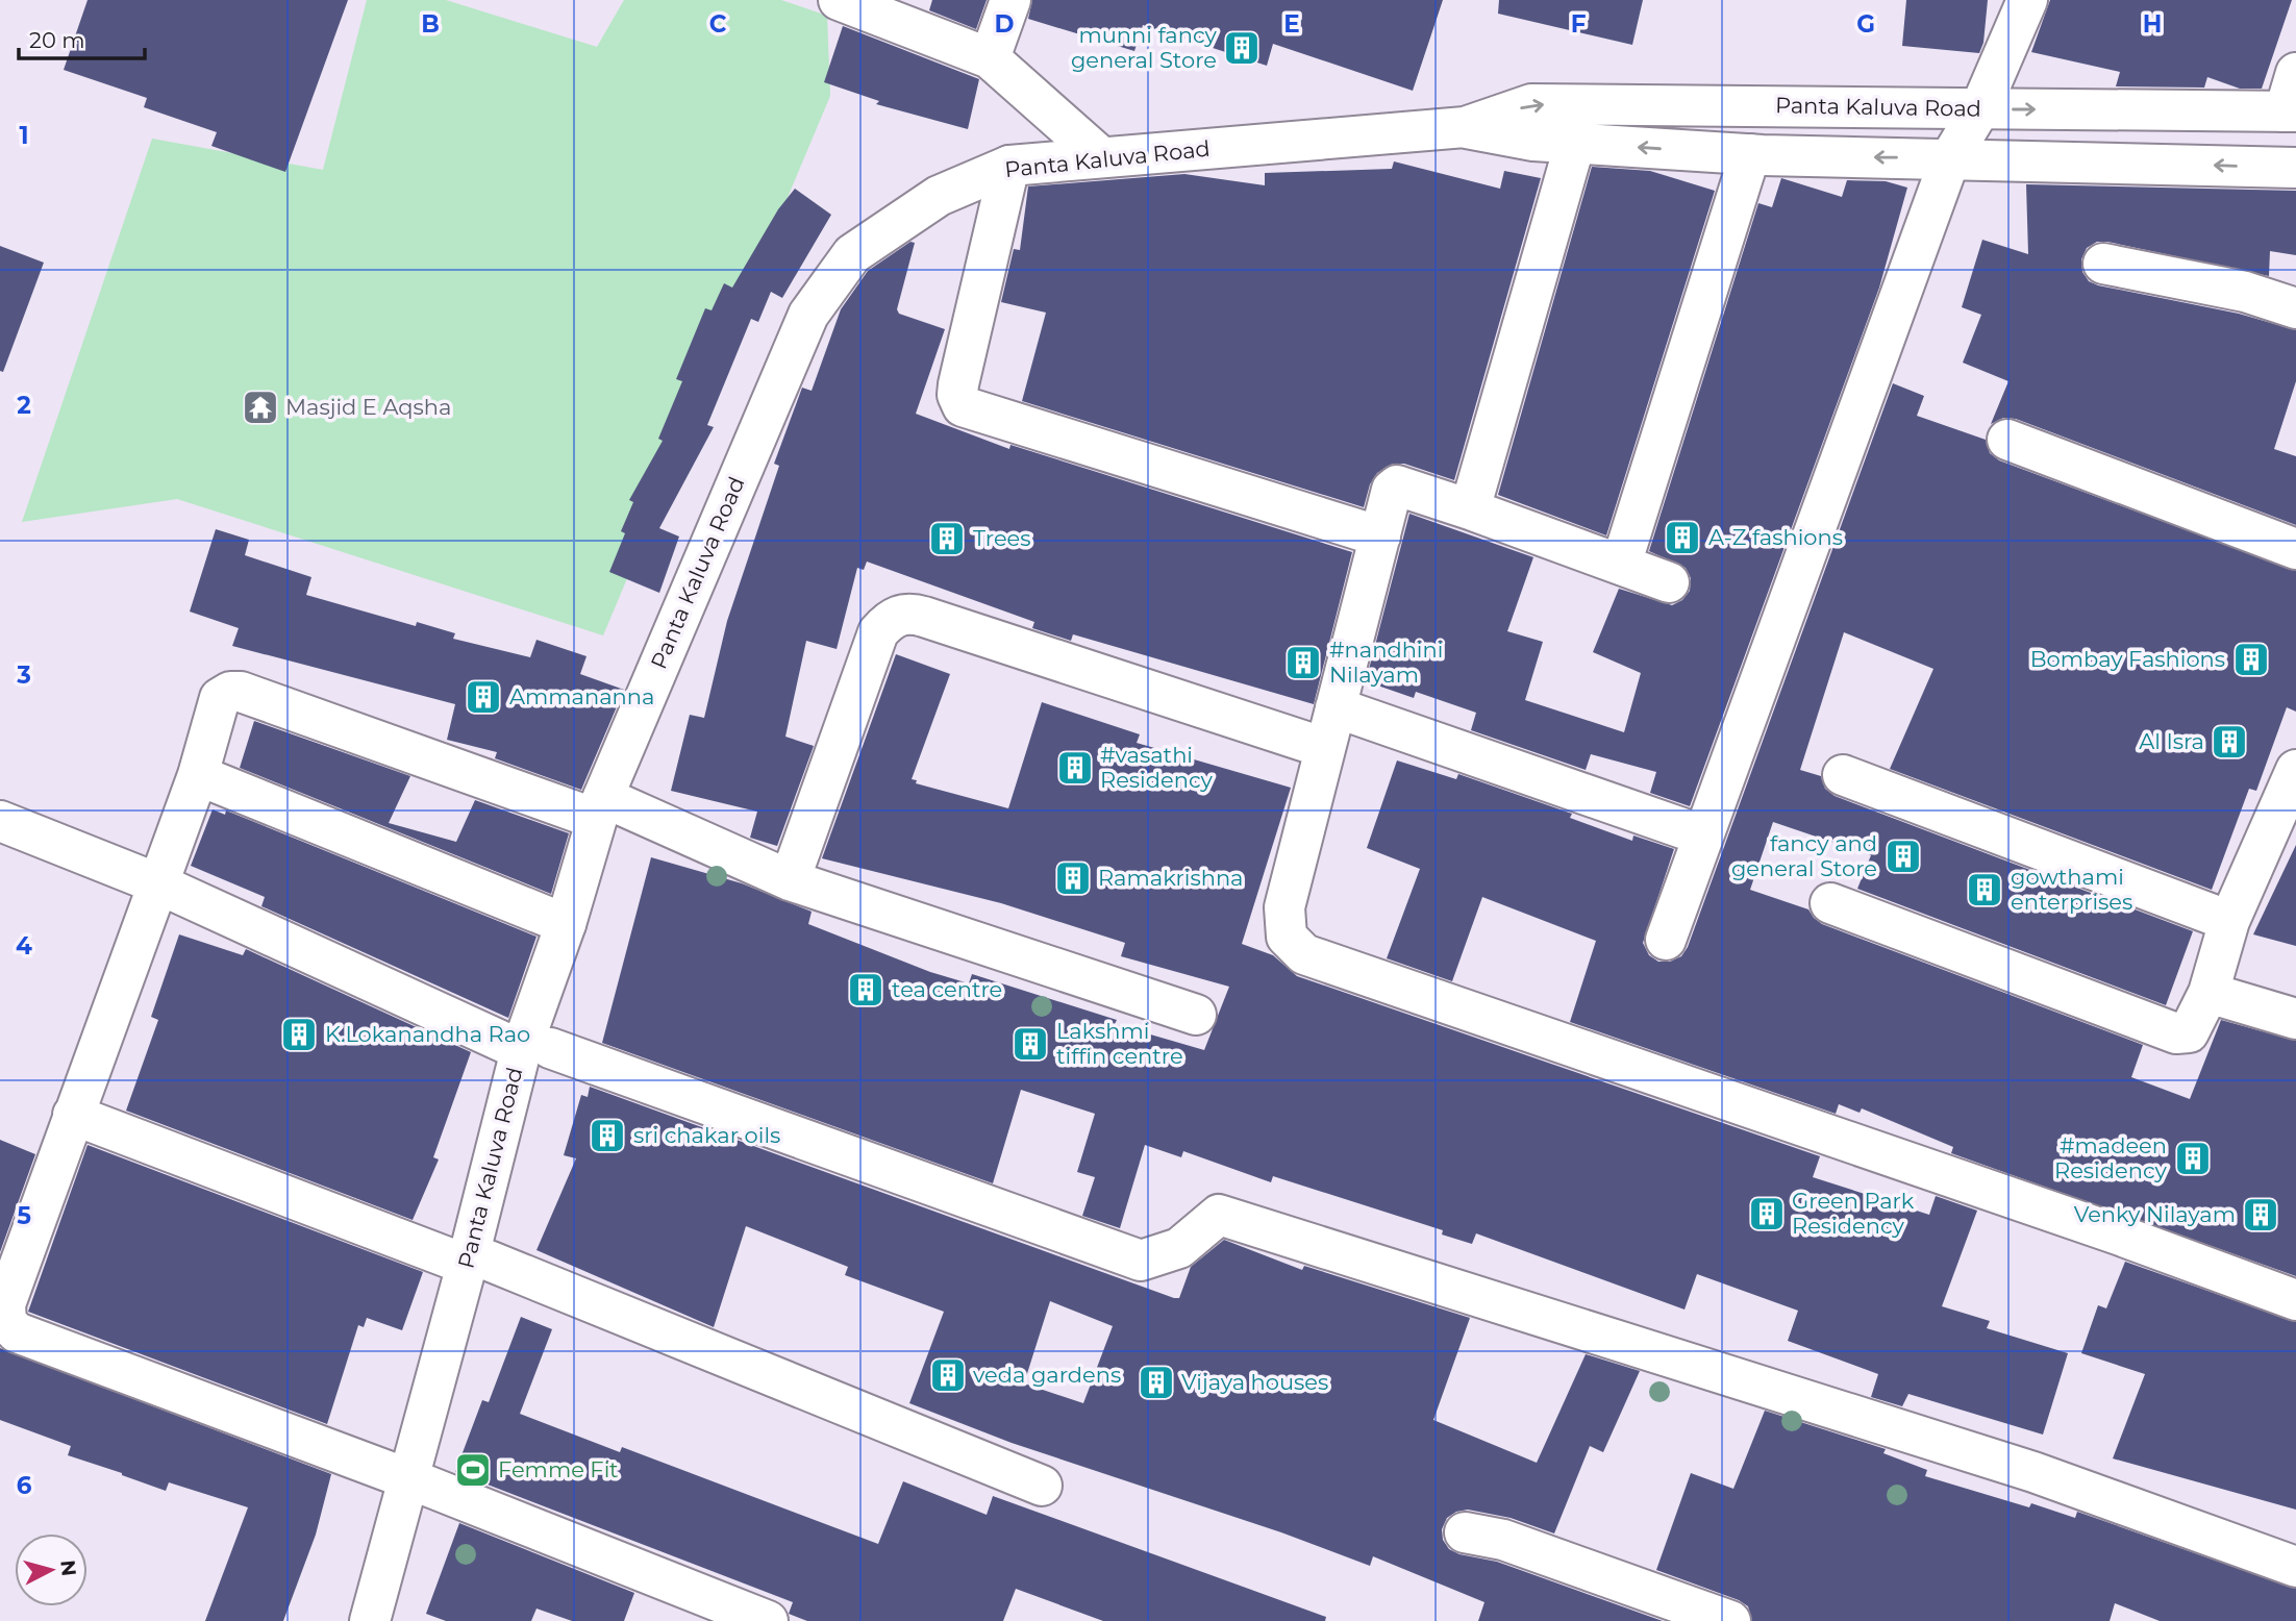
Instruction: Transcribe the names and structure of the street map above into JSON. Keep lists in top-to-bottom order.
{
  "streets": {
    "street": ["Panta Kaluva Road"]
  },
  "places": {
    "building": [
      "munni fancy general Store",
      "A-Z fashions",
      "Trees",
      "Bombay Fashions",
      "#nandhini Nilayam",
      "Ammananna",
      "Al Isra",
      "#vasathi Residency",
      "fancy and general Store",
      "Ramakrishna",
      "gowthami enterprises",
      "tea centre",
      "K.Lokanandha Rao",
      "Lakshmi tiffin centre",
      "sri chakar oils",
      "#madeen Residency",
      "Green Park Residency",
      "Venky Nilayam",
      "veda gardens",
      "Vijaya houses"
    ],
    "temple": ["Masjid E Aqsha"],
    "sports": ["Femme Fit"]
  },
  "scale_bar": "20 m",
  "north": "right",
  "grid": {
    "columns": [
      "B",
      "C",
      "D",
      "E",
      "F",
      "G",
      "H"
    ],
    "rows": [
      "1",
      "2",
      "3",
      "4",
      "5",
      "6"
    ]
  }
}
